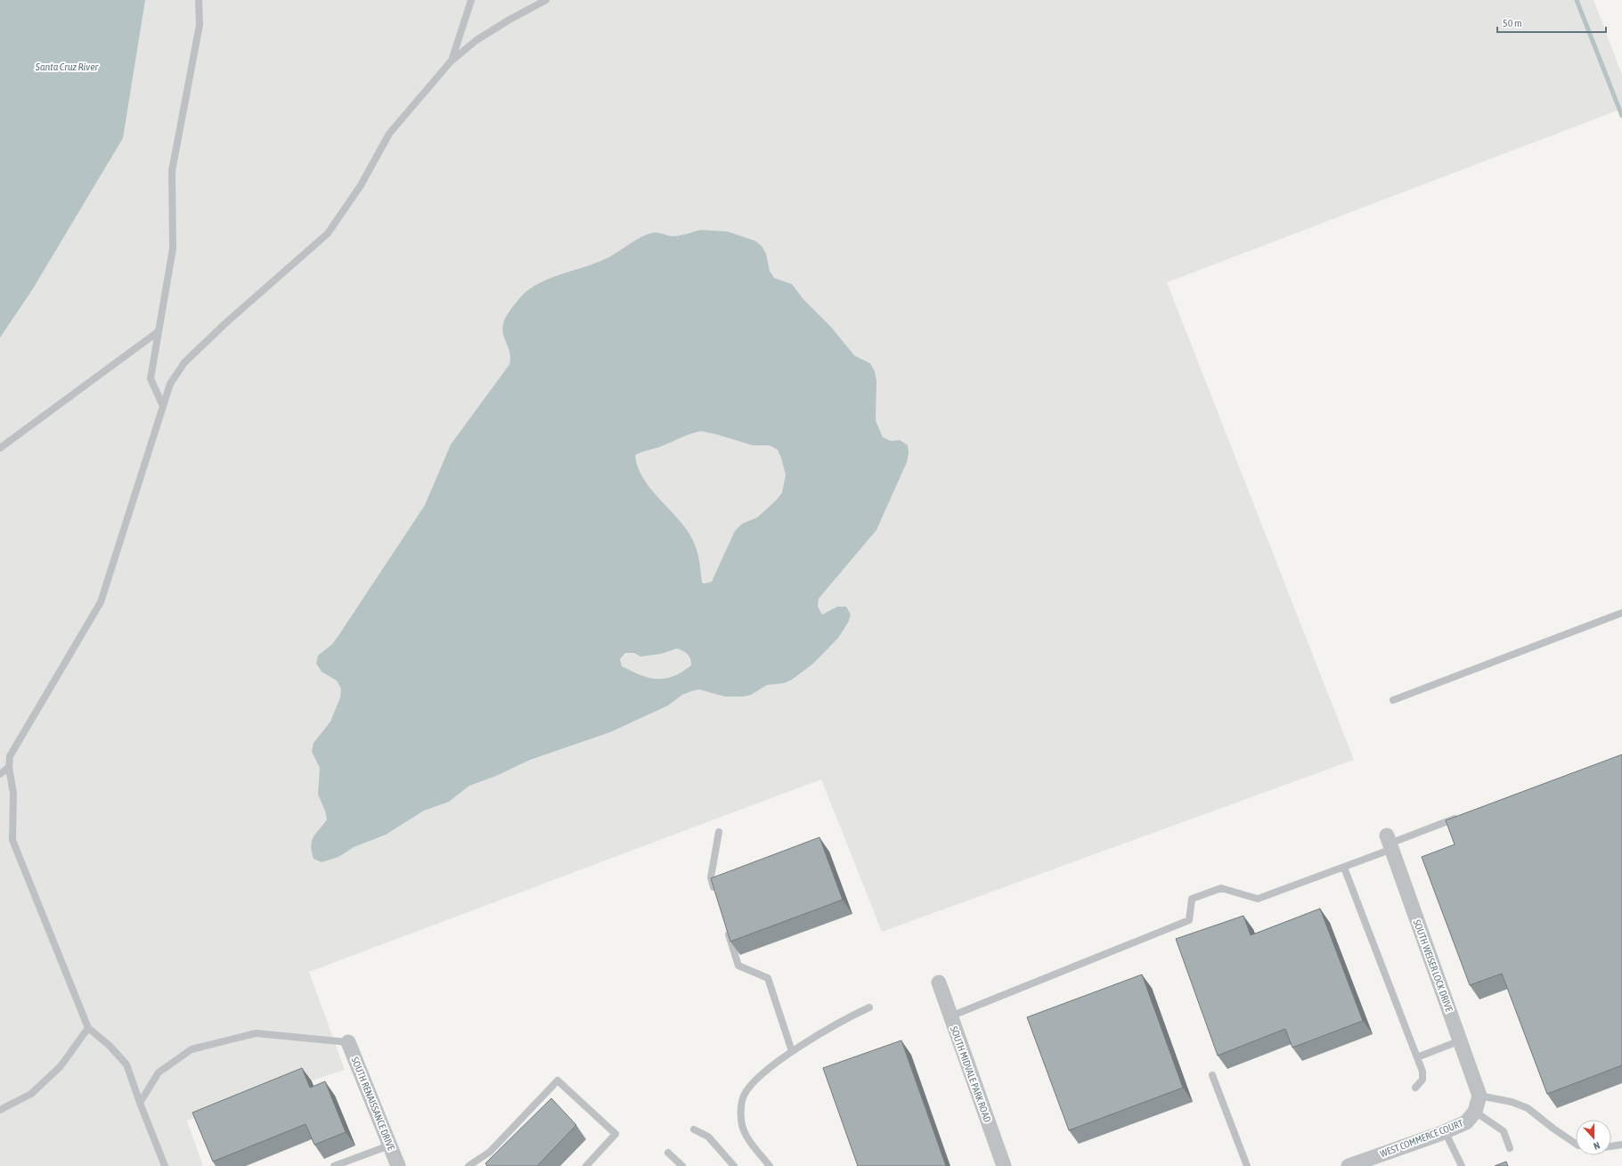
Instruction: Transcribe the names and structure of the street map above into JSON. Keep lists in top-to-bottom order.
{
  "streets": {
    "street": [
      "SOUTH WEISER LOCK DRIVE",
      "SOUTH MIDVALE PARK ROAD",
      "SOUTH RENAISSANCE DRIVE",
      "WEST COMMERCE COURT"
    ]
  },
  "water": ["Santa Cruz River"],
  "scale_bar": "50 m",
  "north": "bottom"
}
